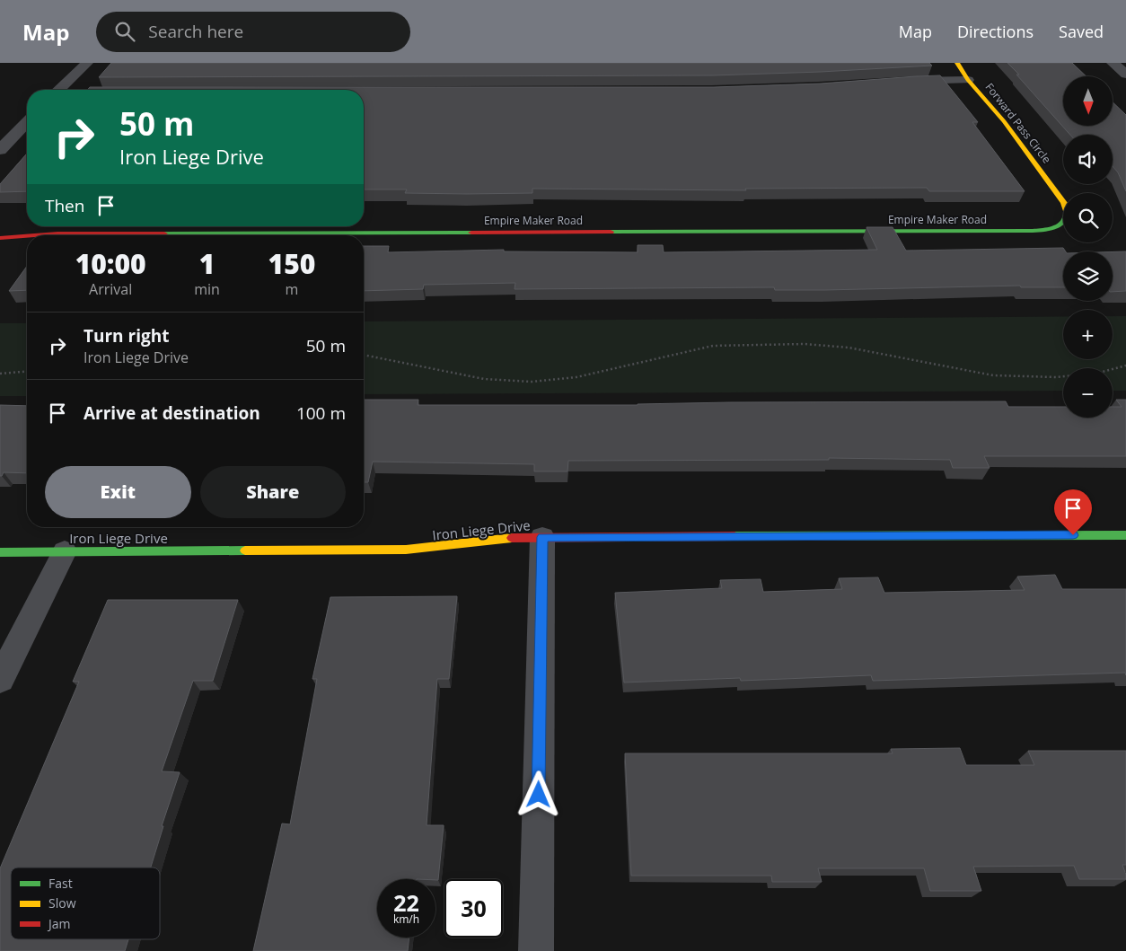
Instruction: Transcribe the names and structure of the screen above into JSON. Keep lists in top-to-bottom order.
{
  "streets": {
    "street": ["Forward Pass Circle", "Empire Maker Road", "Iron Liege Drive"]
  },
  "legend": ["Fast", "Slow", "Jam"],
  "north": "bottom",
  "page": {
    "header": "Map",
    "search": "Search here",
    "nav": ["Map", "Directions", "Saved"],
    "map_buttons": ["+", "−"],
    "turn": ["50 m", "Iron Liege Drive"],
    "then": "Then",
    "eta": [
      "10:00",
      "Arrival",
      "1",
      "min",
      "150",
      "m"
    ],
    "list": [
      {
        "name": "Turn right",
        "note": "Iron Liege Drive",
        "value": "50 m"
      },
      {
        "name": "Arrive at destination",
        "value": "100 m"
      }
    ],
    "buttons": ["Exit", "Share"],
    "speed": "22 km/h",
    "limit": "30"
  }
}
